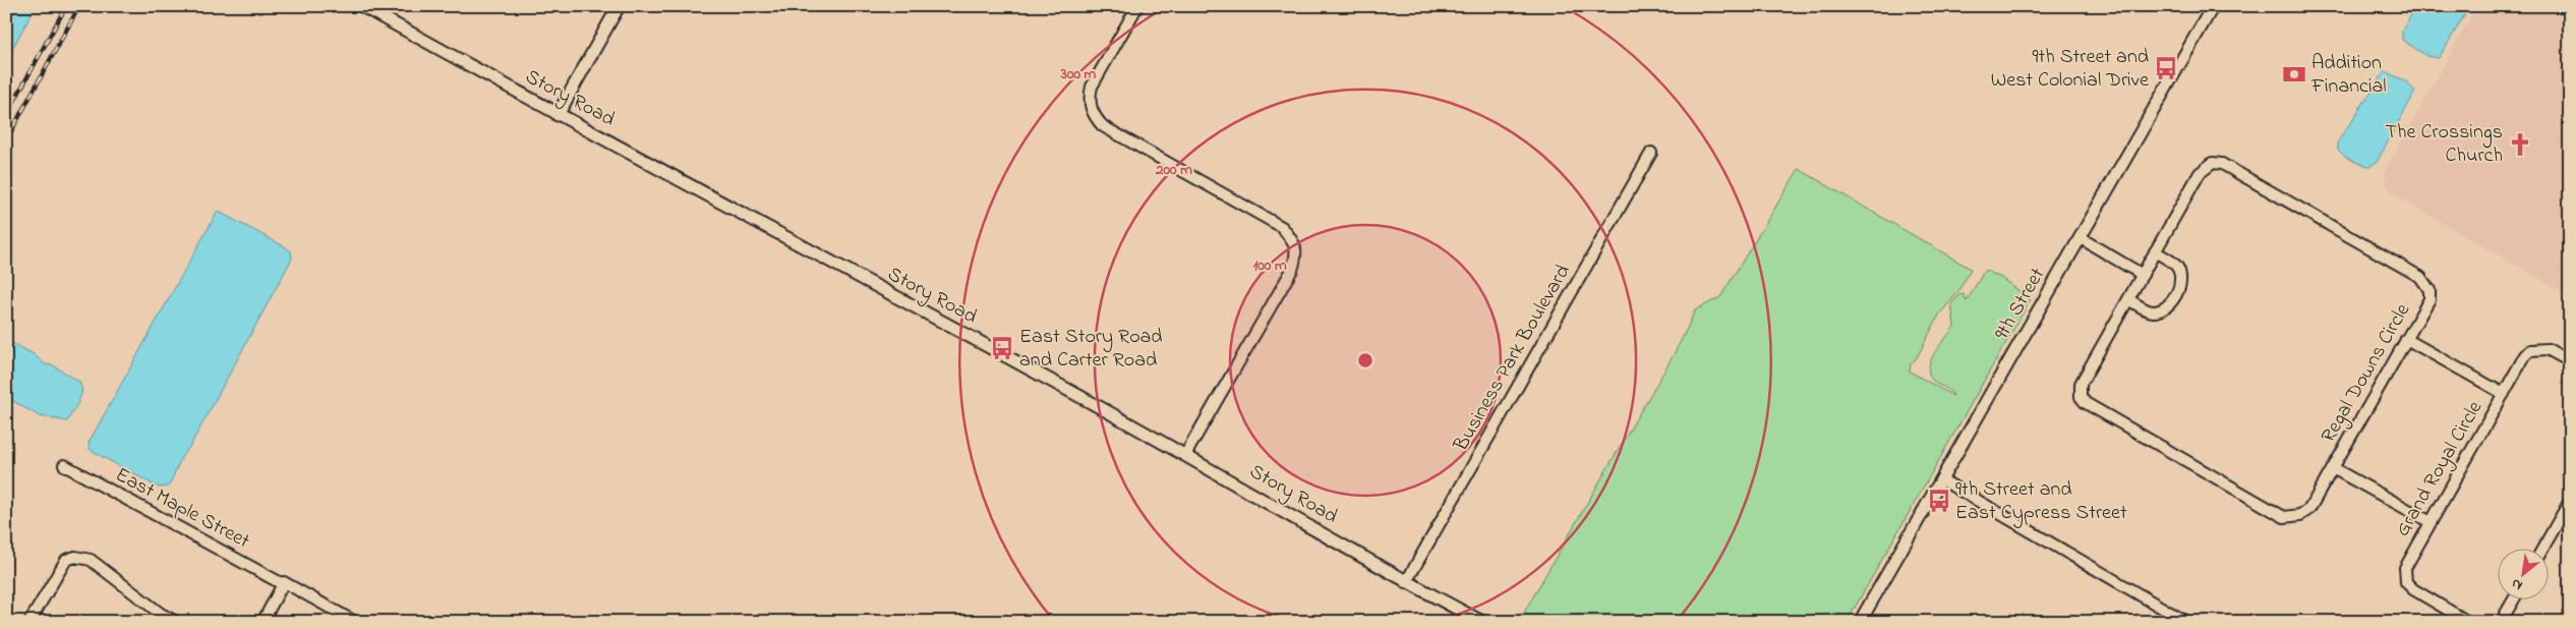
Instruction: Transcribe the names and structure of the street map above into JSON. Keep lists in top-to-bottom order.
{
  "streets": {
    "street": [
      "Story Road",
      "9th Street",
      "Business Park Boulevard",
      "Regal Downs Circle",
      "Grand Royal Circle",
      "East Maple Street"
    ]
  },
  "crossings": [
    ["Story Road", "Business Park Boulevard"]
  ],
  "places": {
    "bus stop": ["9th Street and West Colonial Drive", "East Story Road and Carter Road", "9th Street and East Cypress Street"],
    "bank": ["Addition Financial"],
    "church": ["The Crossings Church"]
  },
  "north": "bottom left",
  "rings": ["300 m", "200 m", "100 m"]
}
